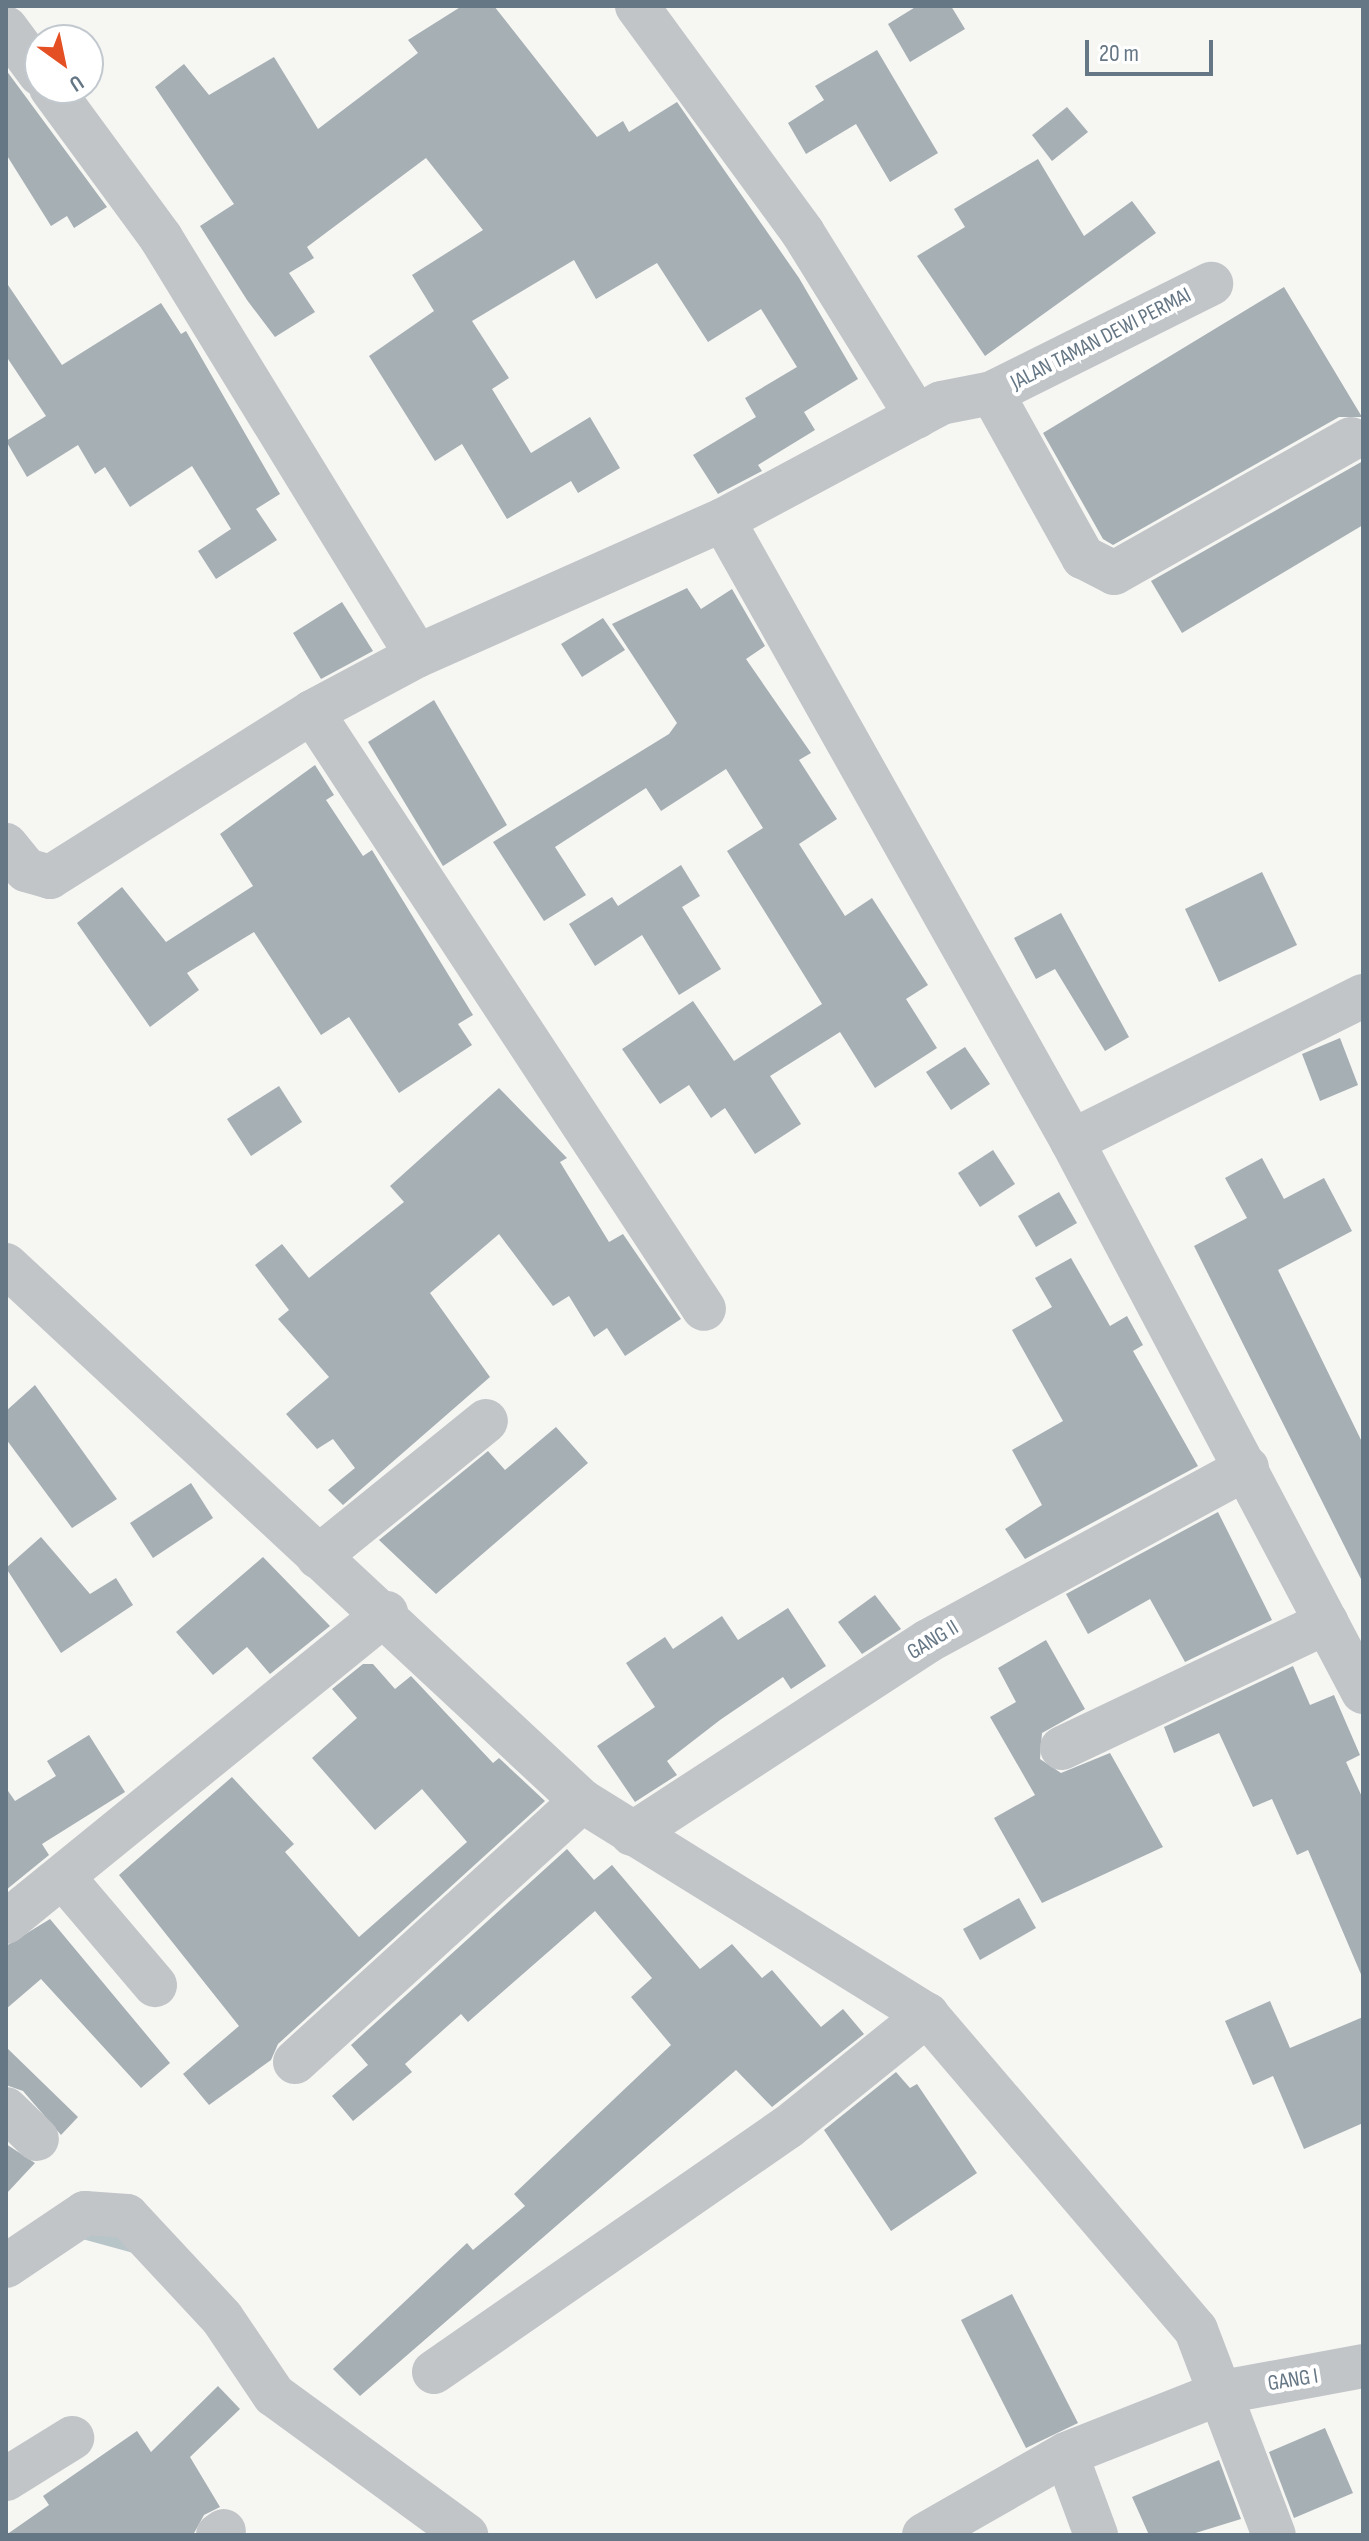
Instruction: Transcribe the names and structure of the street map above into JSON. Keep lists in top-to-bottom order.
{
  "streets": {
    "street": ["JALAN TAMAN DEWI PERMAI", "GANG II", "GANG I"]
  },
  "scale_bar": "20 m",
  "north": "bottom right"
}
